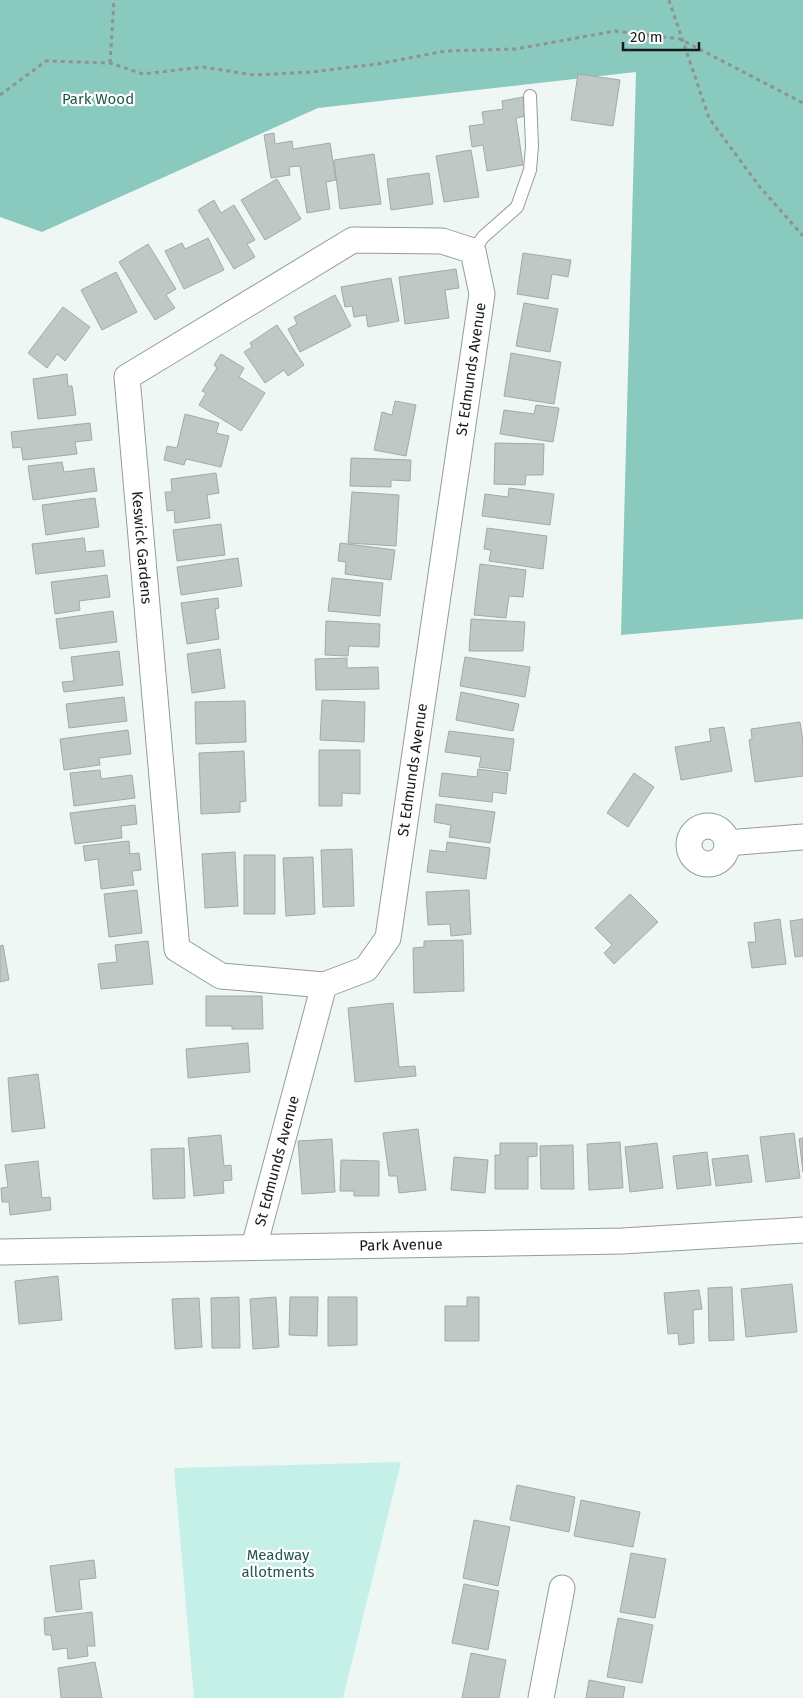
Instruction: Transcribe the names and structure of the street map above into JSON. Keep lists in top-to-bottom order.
{
  "streets": {
    "street": ["St Edmunds Avenue", "Keswick Gardens", "Park Avenue"]
  },
  "crossings": [
    ["St Edmunds Avenue", "Keswick Gardens"],
    ["St Edmunds Avenue", "Park Avenue"]
  ],
  "parks": ["Park Wood", "Meadway allotments"],
  "scale_bar": "20 m"
}
